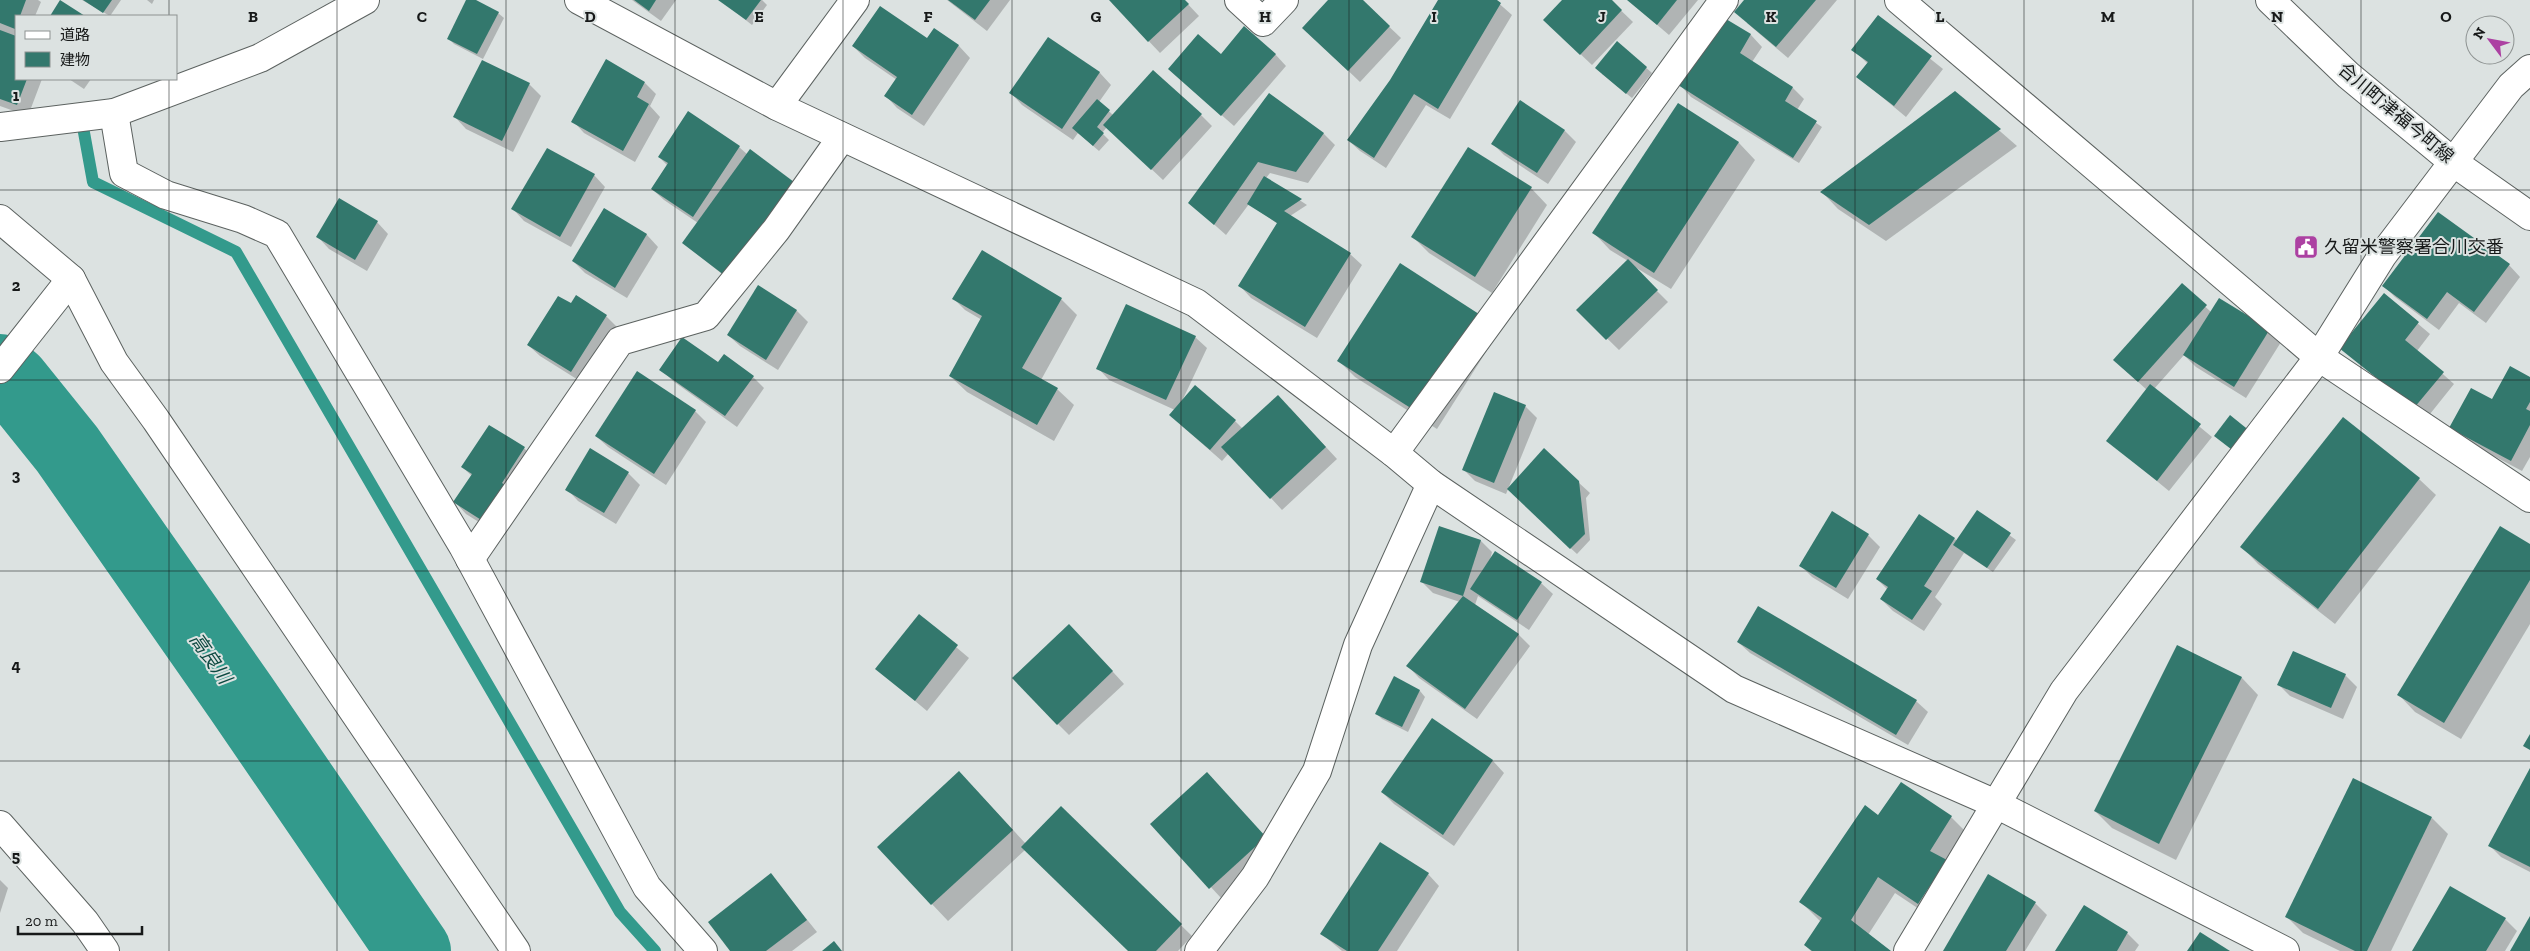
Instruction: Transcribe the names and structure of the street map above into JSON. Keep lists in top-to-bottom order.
{
  "streets": {
    "street": ["合川町津福今町線"]
  },
  "water": ["高良川"],
  "places": {
    "public building": ["久留米警察署合川交番"]
  },
  "legend": ["道路", "建物"],
  "scale_bar": "20 m",
  "north": "top left",
  "grid": {
    "columns": [
      "B",
      "C",
      "D",
      "E",
      "F",
      "G",
      "H",
      "I",
      "J",
      "K",
      "L",
      "M",
      "N",
      "O"
    ],
    "rows": [
      "1",
      "2",
      "3",
      "4",
      "5"
    ]
  }
}
